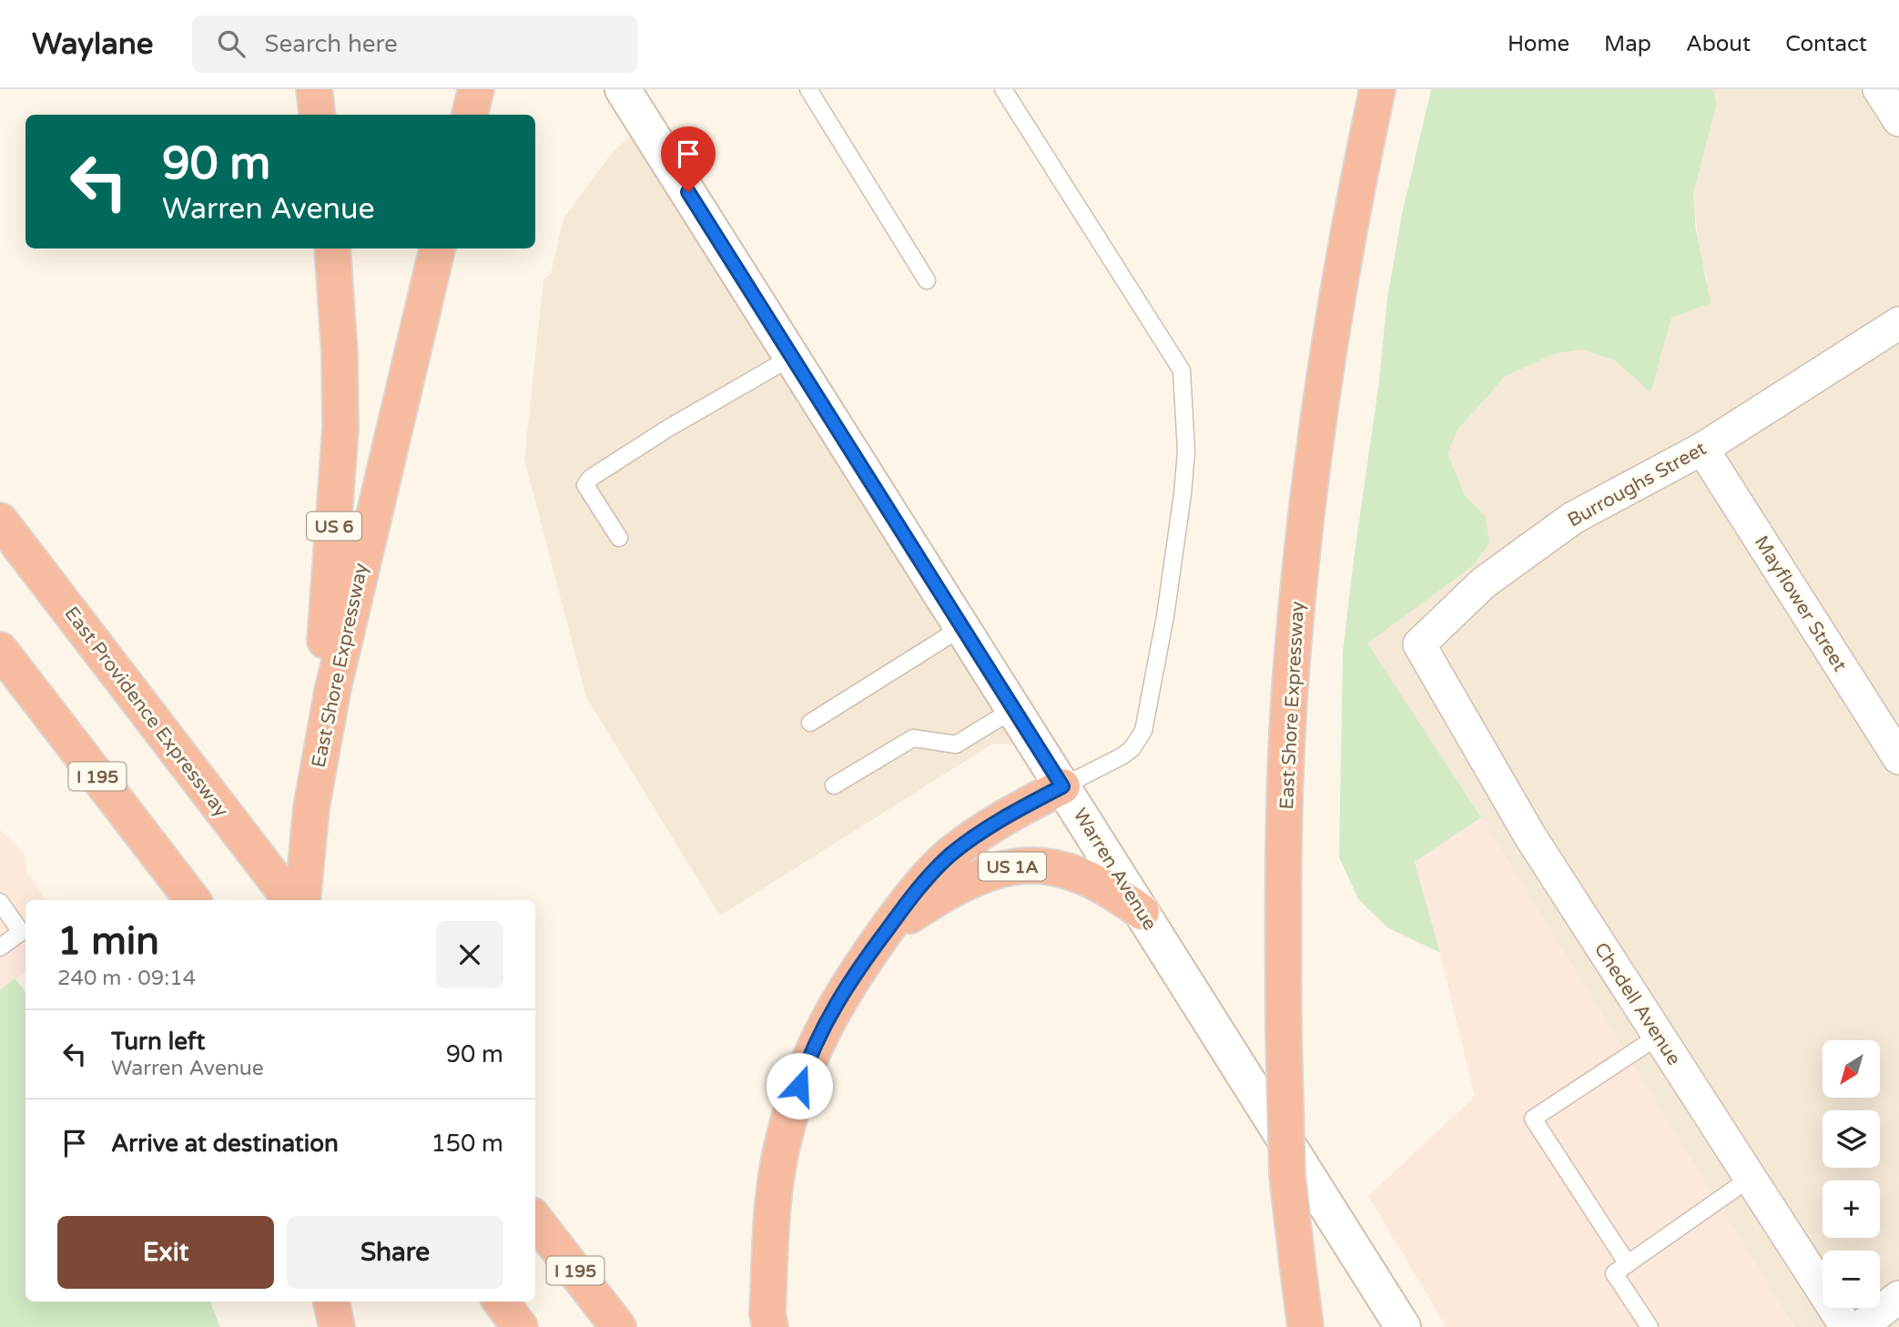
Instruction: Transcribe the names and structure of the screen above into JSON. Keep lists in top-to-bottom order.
{
  "streets": {
    "highway": [
      "US 6",
      "East Shore Expressway",
      "East Providence Expressway",
      "I 195",
      "US 1A"
    ],
    "main road": ["Warren Avenue"],
    "street": ["Burroughs Street", "Mayflower Street", "Chedell Avenue"]
  },
  "crossings": [
    ["Burroughs Street", "Mayflower Street"],
    ["Burroughs Street", "Chedell Avenue"],
    ["US 6", "East Shore Expressway"],
    ["US 1A", "Warren Avenue"]
  ],
  "north": "bottom left",
  "page": {
    "header": "Waylane",
    "search": "Search here",
    "nav": [
      "Home",
      "Map",
      "About",
      "Contact"
    ],
    "turn": ["90 m", "Warren Avenue"],
    "heading": ["1 min", "240 m · 09:14"],
    "list": [
      {
        "name": "Turn left",
        "note": "Warren Avenue",
        "value": "90 m"
      },
      {
        "name": "Arrive at destination",
        "value": "150 m"
      }
    ],
    "map_buttons": ["+", "−"],
    "buttons": ["Exit", "Share"]
  }
}
